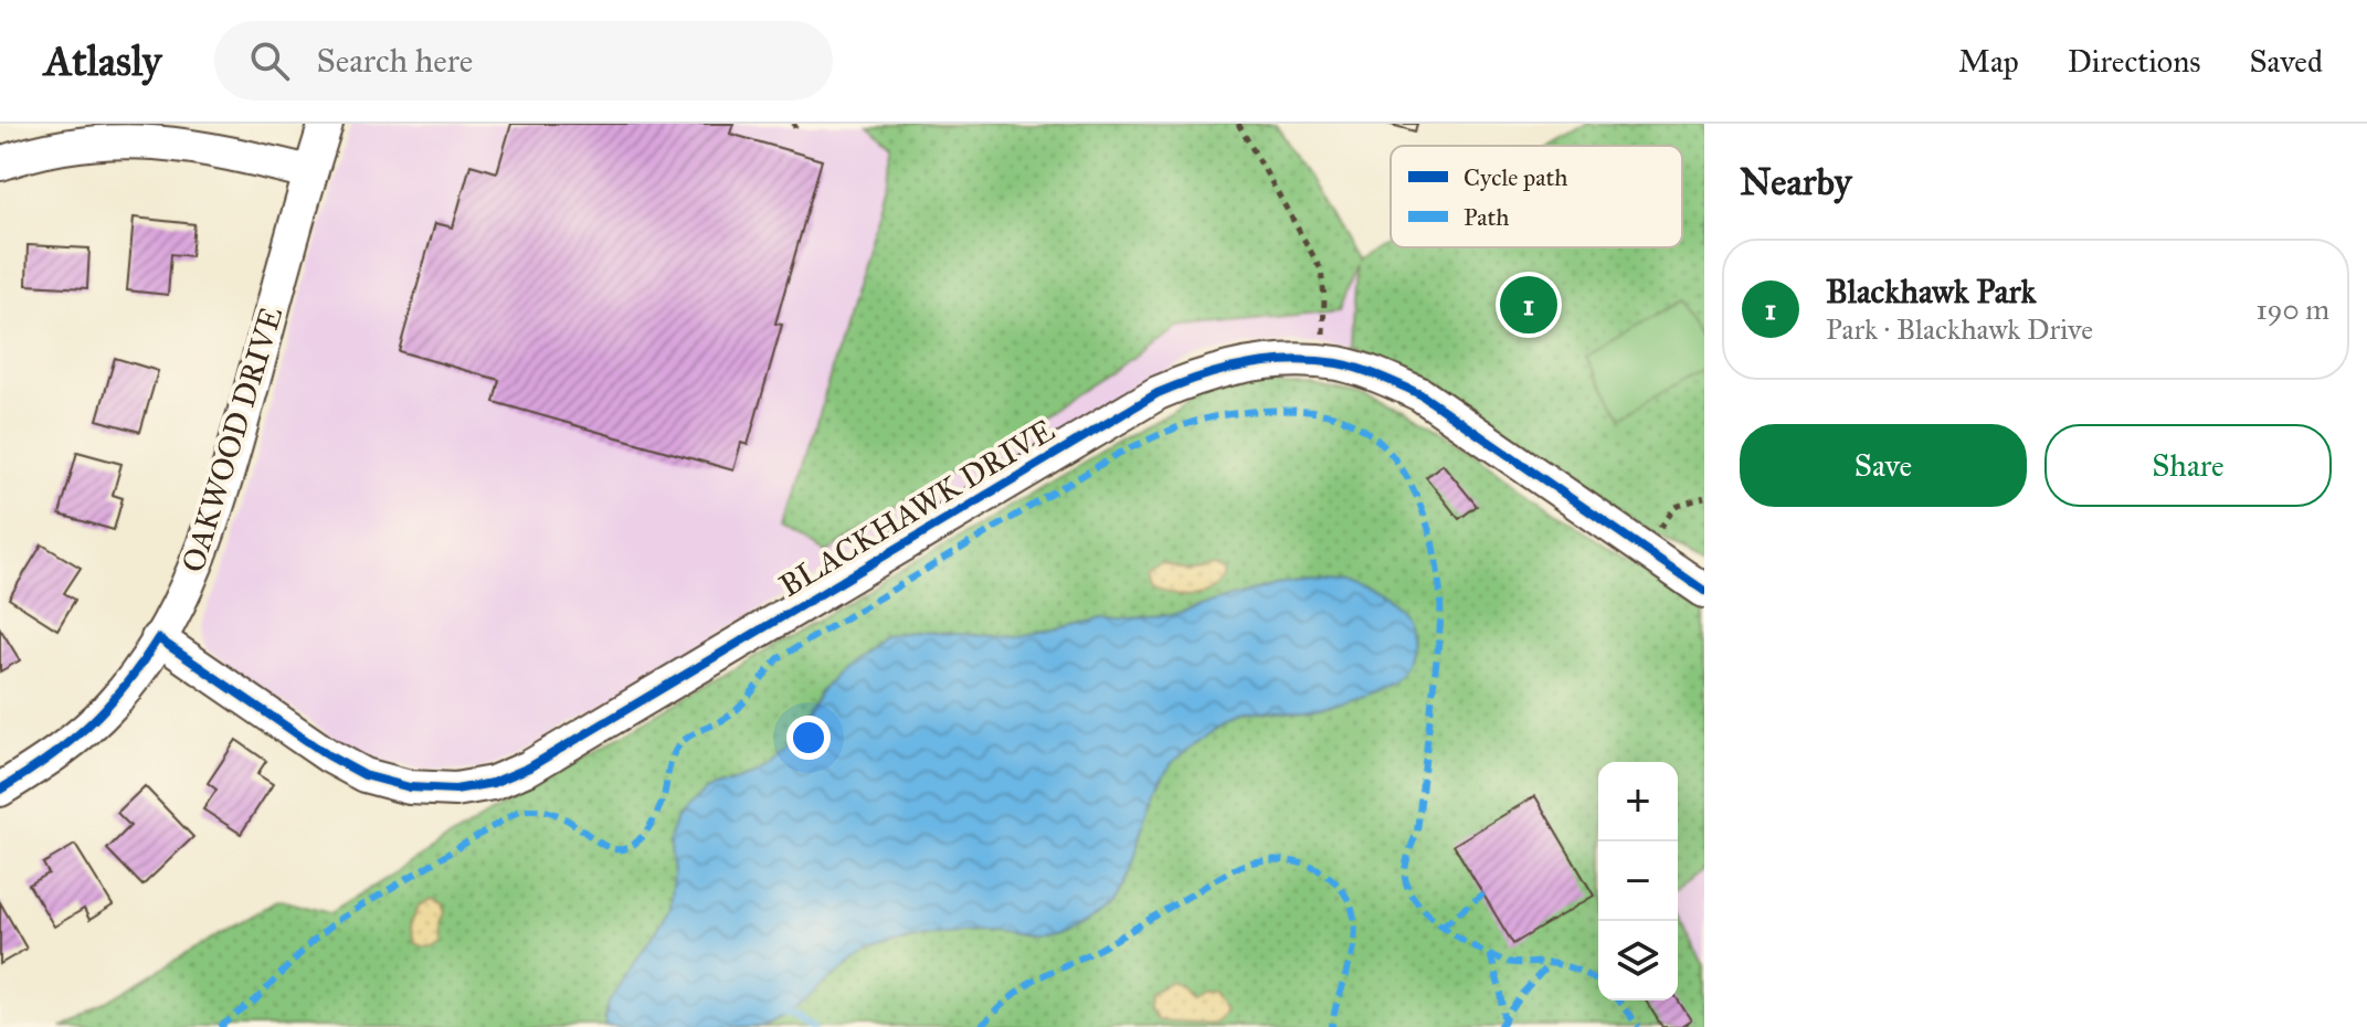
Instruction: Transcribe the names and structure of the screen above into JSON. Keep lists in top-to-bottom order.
{
  "streets": {
    "street": ["OAKWOOD DRIVE", "BLACKHAWK DRIVE"]
  },
  "crossings": [
    ["OAKWOOD DRIVE", "BLACKHAWK DRIVE"]
  ],
  "legend": ["Cycle path", "Path"],
  "page": {
    "header": "Atlasly",
    "search": "Search here",
    "nav": ["Map", "Directions", "Saved"],
    "heading": "Nearby",
    "list": [
      {
        "mark": "1",
        "name": "Blackhawk Park",
        "note": "Park · Blackhawk Drive",
        "value": "190 m"
      }
    ],
    "pins": "1",
    "buttons": ["Save", "Share"],
    "map_buttons": ["+", "−"]
  }
}
